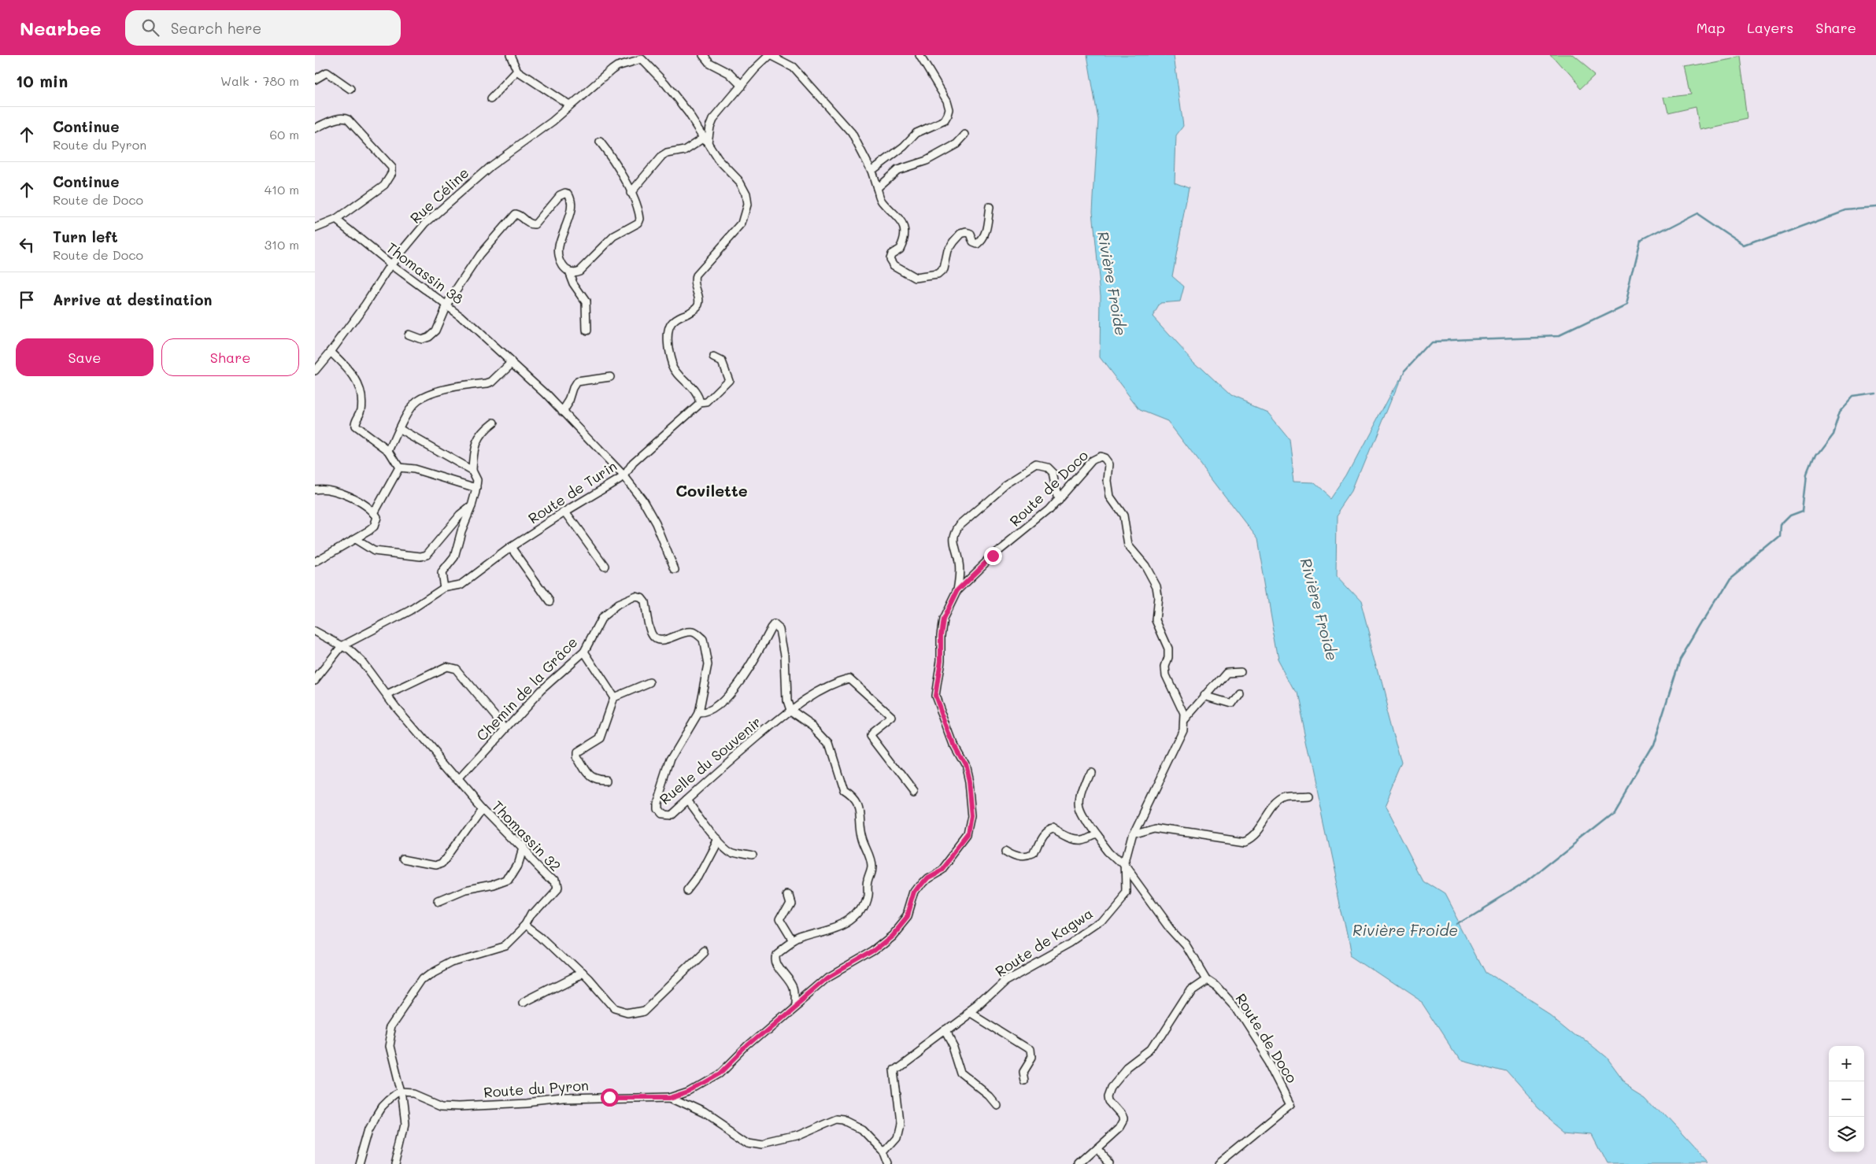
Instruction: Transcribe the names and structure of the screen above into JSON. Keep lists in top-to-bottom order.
{
  "streets": {
    "street": [
      "Rue Céline",
      "Thomassin 38",
      "Route de Doco",
      "Route de Turin",
      "Chemin de la Grâce",
      "Ruelle du Souvenir",
      "Thomassin 32",
      "Route de Kagwa",
      "Route du Pyron"
    ]
  },
  "crossings": [
    ["Rue Céline", "Thomassin 38"],
    ["Thomassin 38", "Route de Turin"],
    ["Route de Doco", "Route de Kagwa"],
    ["Route de Doco", "Route du Pyron"],
    ["Route de Turin", "Thomassin 32"],
    ["Chemin de la Grâce", "Ruelle du Souvenir"],
    ["Chemin de la Grâce", "Thomassin 32"],
    ["Route de Kagwa", "Route du Pyron"]
  ],
  "districts": ["Covilette"],
  "water": ["Rivière Froide"],
  "page": {
    "header": "Nearbee",
    "search": "Search here",
    "nav": ["Map", "Layers", "Share"],
    "heading": ["10 min", "Walk · 780 m"],
    "list": [
      ["Continue", "Route du Pyron", "60 m"],
      ["Continue", "Route de Doco", "410 m"],
      ["Turn left", "Route de Doco", "310 m"],
      "Arrive at destination"
    ],
    "buttons": ["Save", "Share"],
    "map_buttons": ["+", "−"]
  }
}
